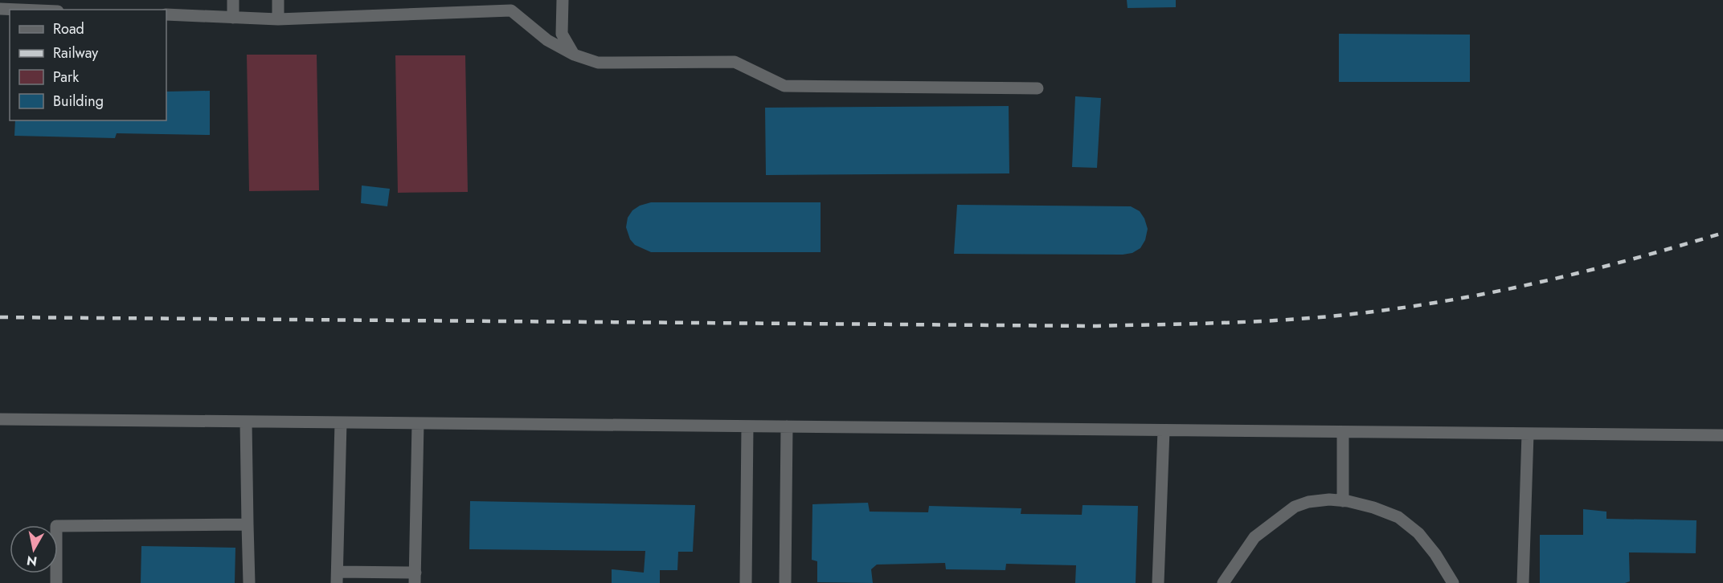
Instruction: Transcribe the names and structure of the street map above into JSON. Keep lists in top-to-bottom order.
{
  "legend": [
    "Road",
    "Railway",
    "Park",
    "Building"
  ],
  "north": "bottom"
}
